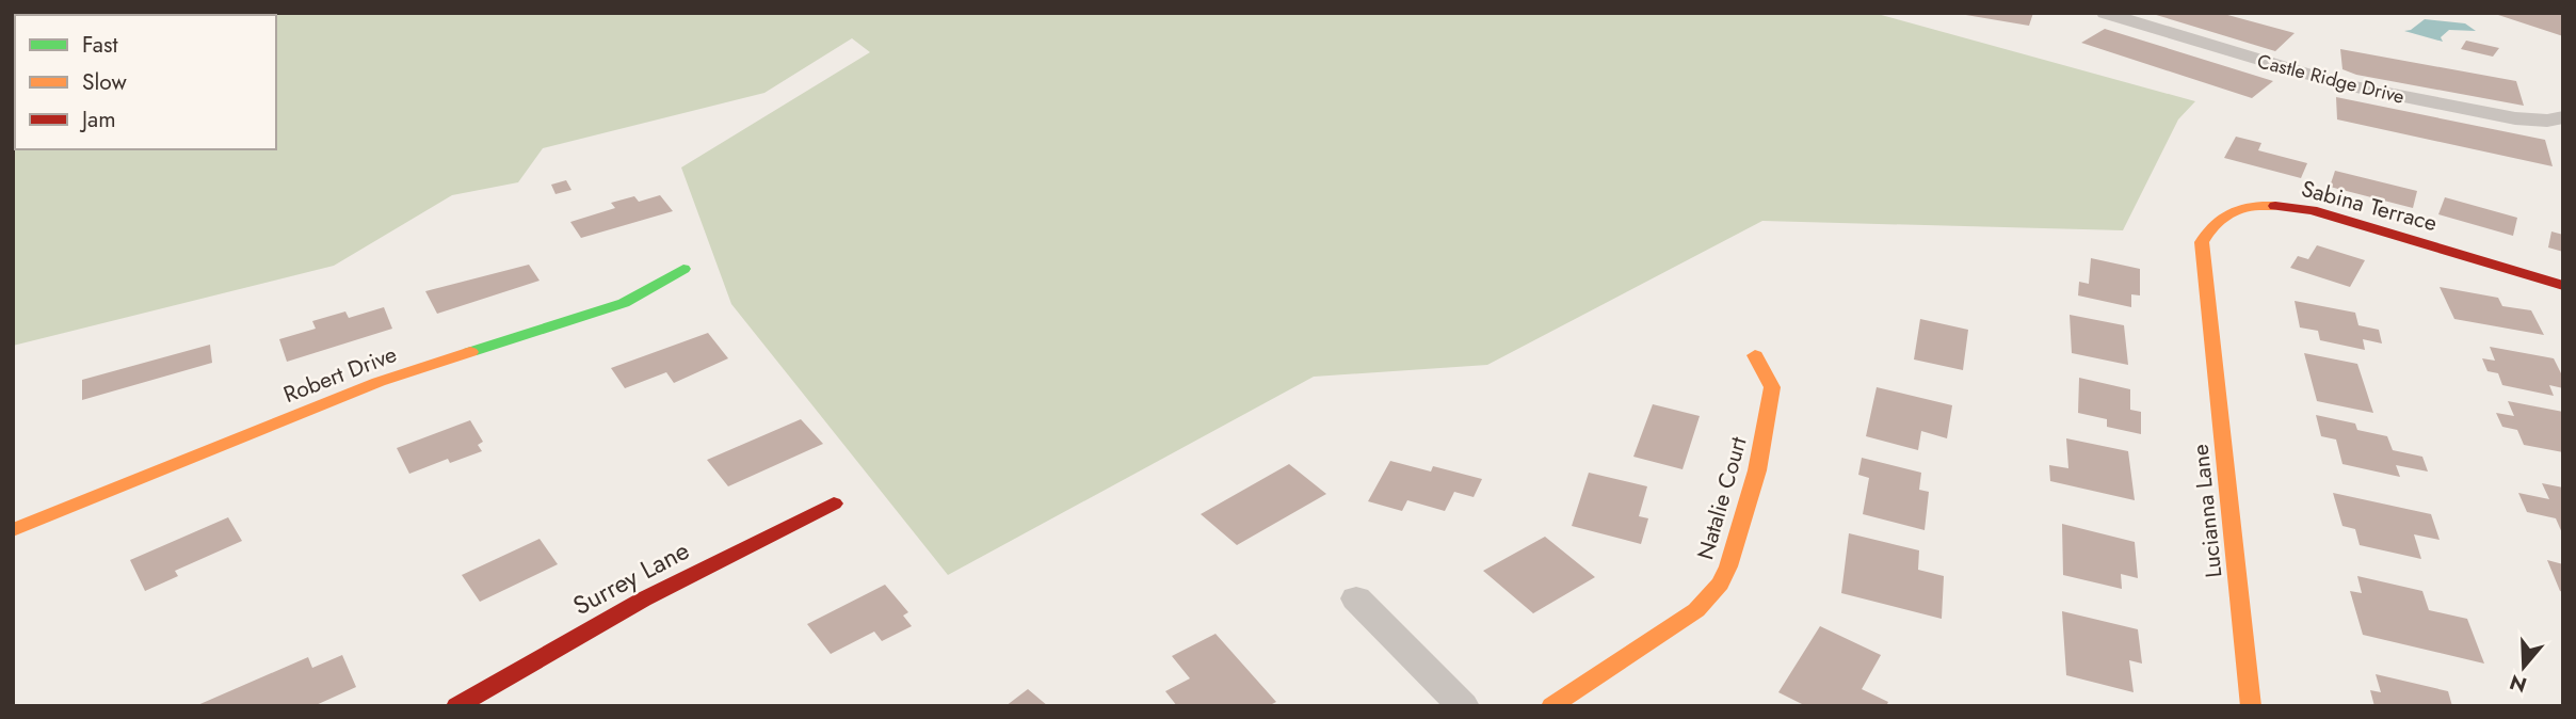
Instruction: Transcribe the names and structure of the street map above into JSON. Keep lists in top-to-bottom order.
{
  "streets": {
    "street": [
      "Castle Ridge Drive",
      "Sabina Terrace",
      "Robert Drive",
      "Natalie Court",
      "Lucianna Lane",
      "Surrey Lane"
    ]
  },
  "crossings": [
    ["Sabina Terrace", "Lucianna Lane"]
  ],
  "legend": ["Fast", "Slow", "Jam"],
  "north": "bottom"
}
